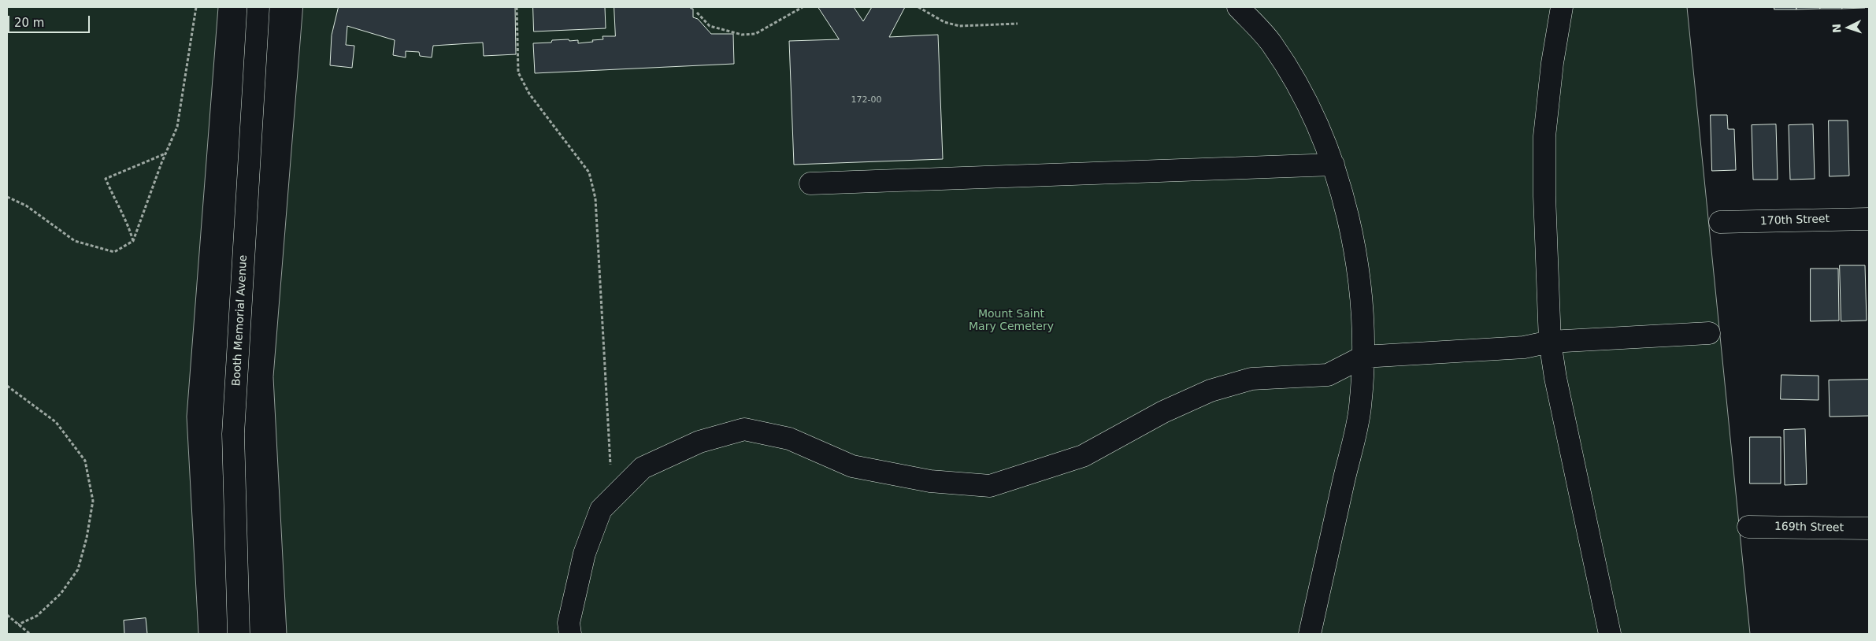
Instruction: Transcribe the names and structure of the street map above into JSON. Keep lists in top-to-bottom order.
{
  "streets": {
    "street": ["170th Street", "Booth Memorial Avenue", "169th Street"]
  },
  "parks": ["Mount Saint Mary Cemetery"],
  "house_numbers": ["172-00"],
  "scale_bar": "20 m",
  "north": "left"
}
